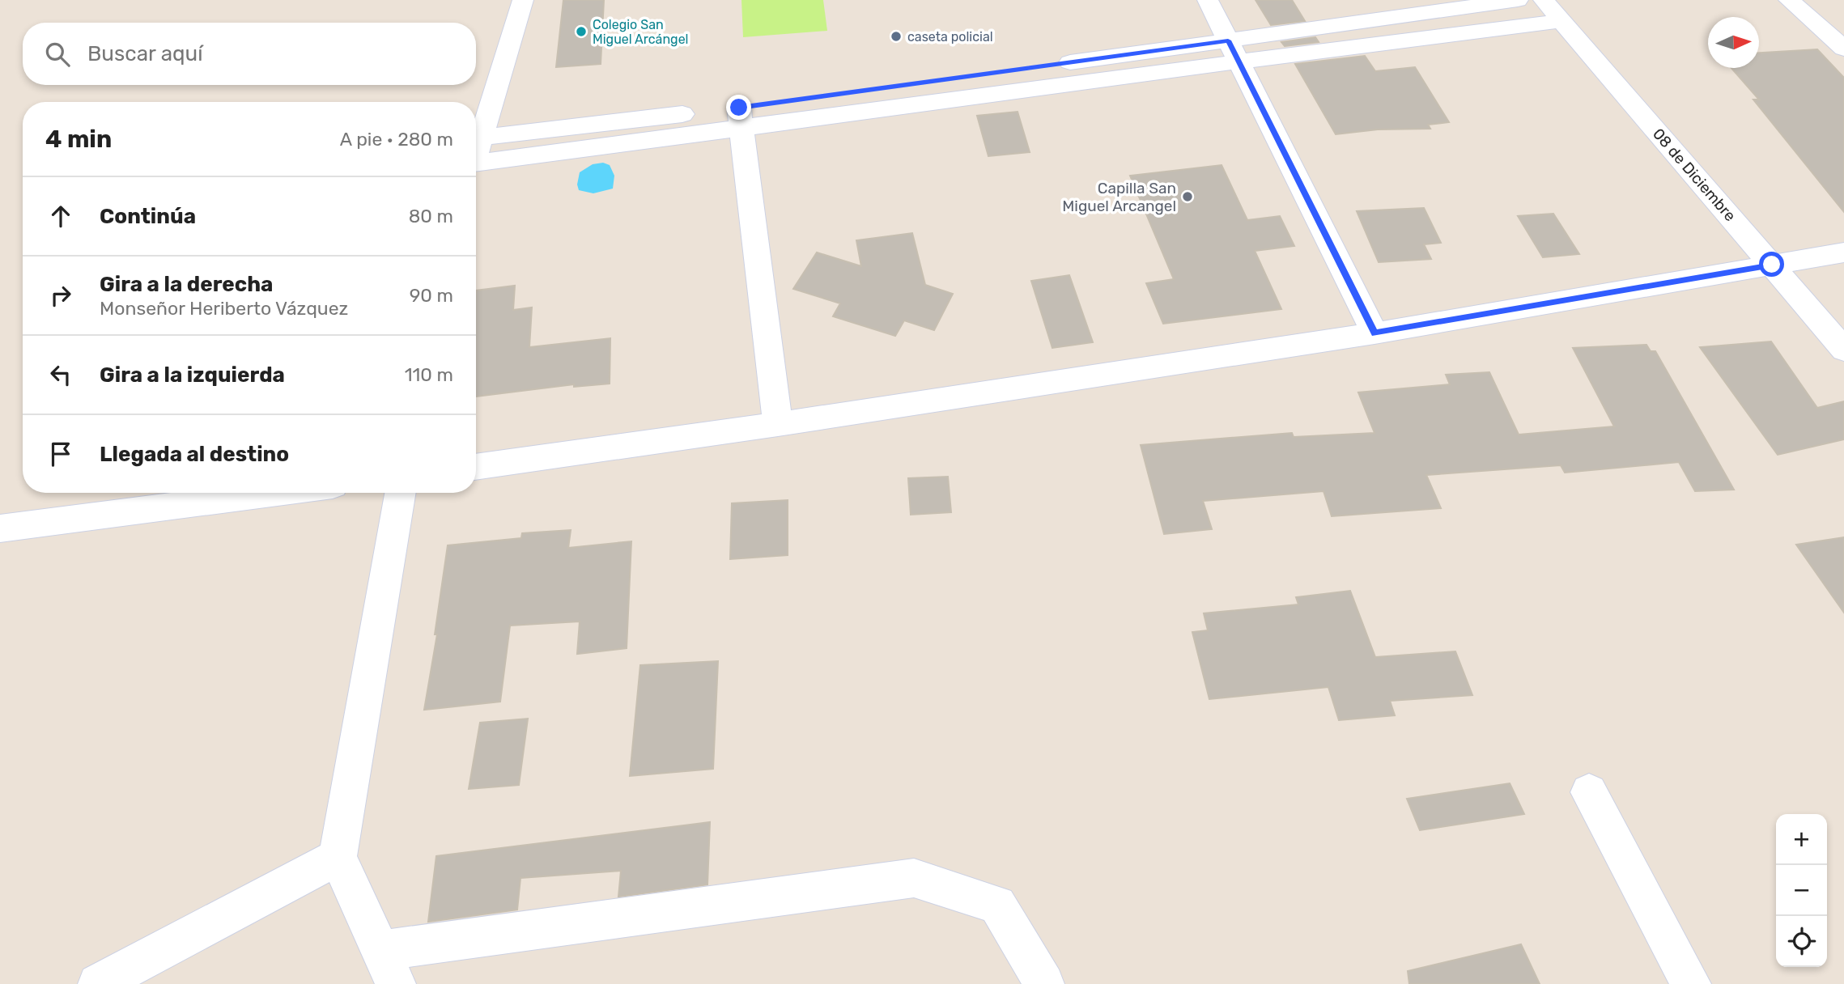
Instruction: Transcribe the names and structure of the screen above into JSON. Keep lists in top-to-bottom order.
{
  "streets": {
    "street": ["08 de Diciembre"]
  },
  "places": ["Colegio San Miguel Arcángel", "caseta policial", "Capilla San Miguel Arcangel"],
  "north": "right",
  "page": {
    "search": "Buscar aquí",
    "heading": ["4 min", "A pie · 280 m"],
    "list": [
      ["Continúa", "80 m"],
      ["Gira a la derecha", "Monseñor Heriberto Vázquez", "90 m"],
      ["Gira a la izquierda", "110 m"],
      "Llegada al destino"
    ],
    "map_buttons": ["+", "−"]
  }
}
